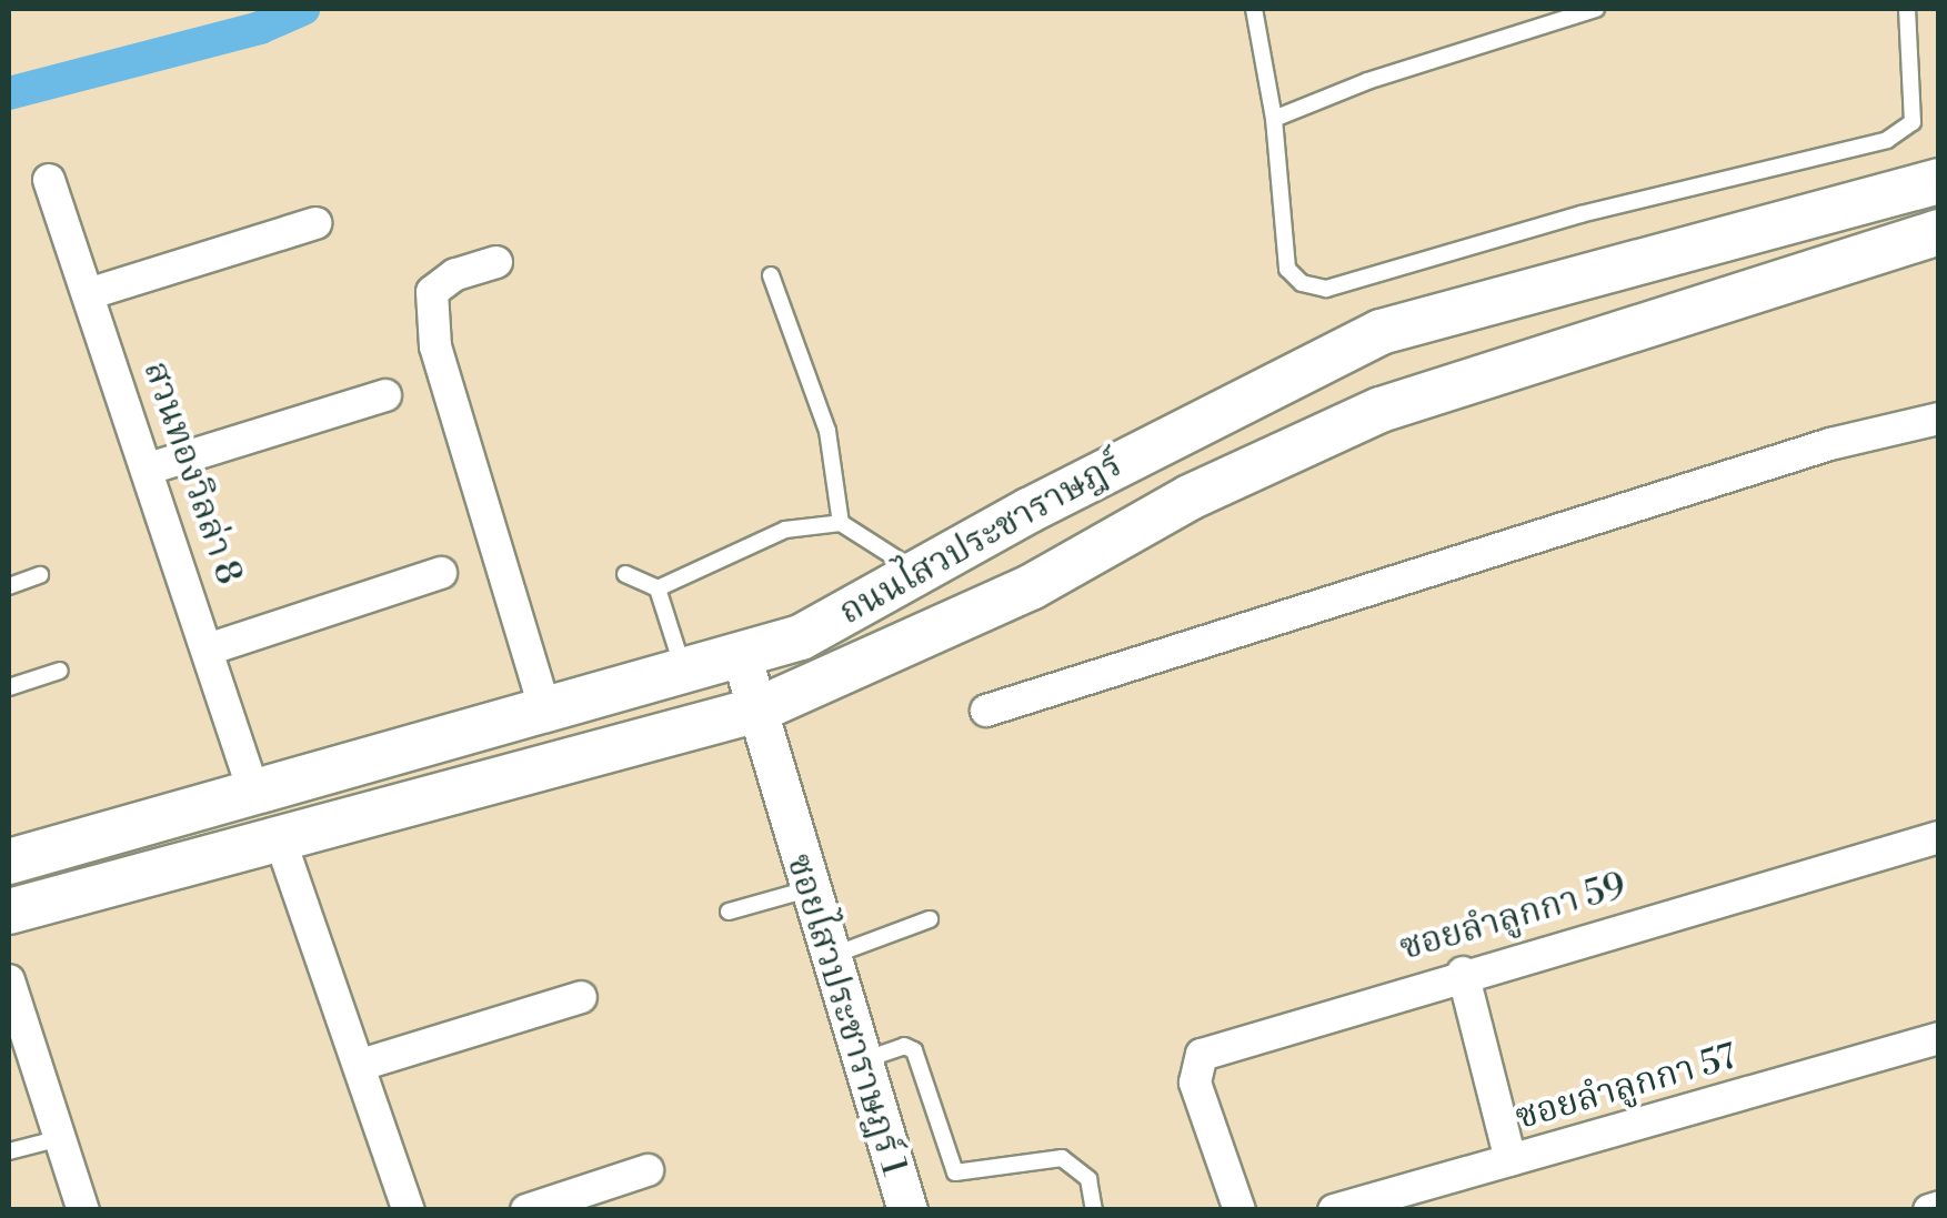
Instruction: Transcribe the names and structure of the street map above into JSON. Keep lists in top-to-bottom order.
{
  "streets": {
    "main road": ["ถนนไสวประชาราษฎร์"],
    "street": [
      "สวนทองวิลล่า 8",
      "ซอยลำลูกกา 59",
      "ซอยไสวประชาราษฎร์ 1",
      "ซอยลำลูกกา 57"
    ]
  },
  "crossings": [
    ["สวนทองวิลล่า 8", "ถนนไสวประชาราษฎร์"],
    ["ถนนไสวประชาราษฎร์", "ซอยไสวประชาราษฎร์ 1"]
  ]
}
